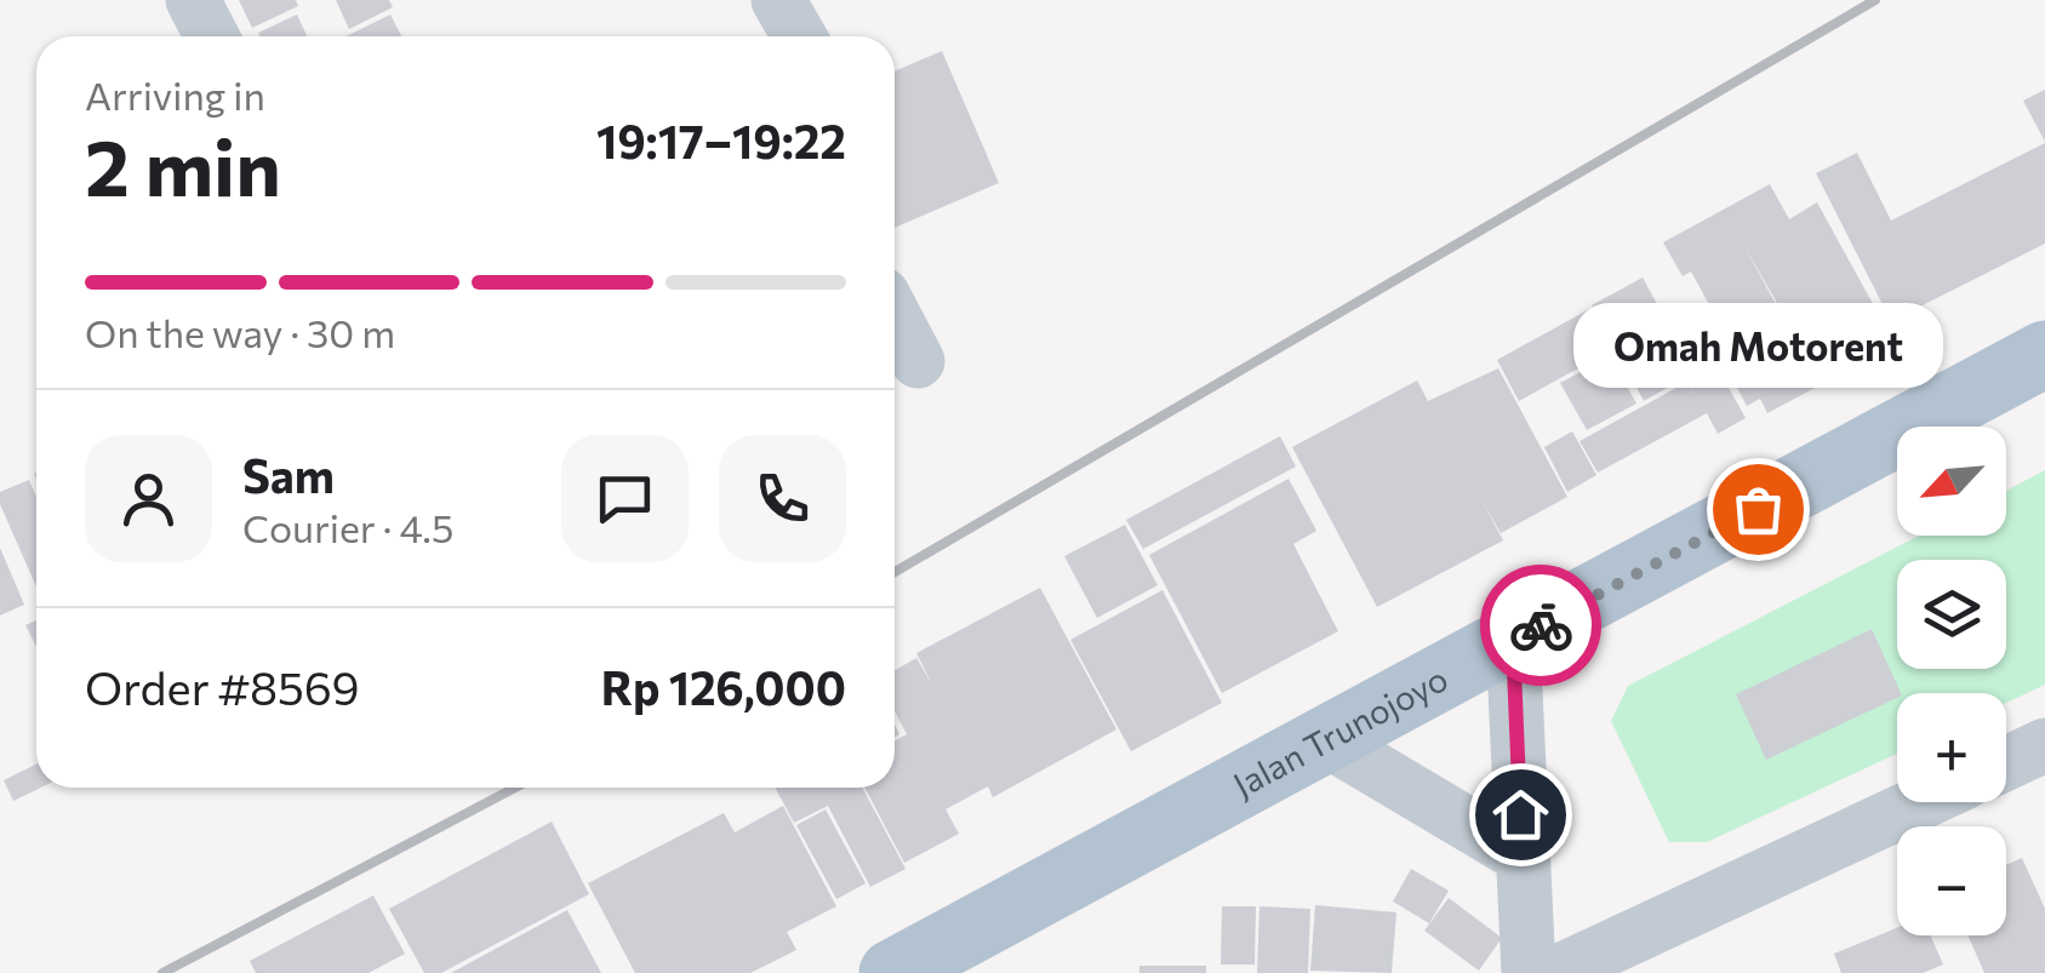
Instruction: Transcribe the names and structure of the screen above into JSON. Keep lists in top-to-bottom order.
{
  "streets": {
    "main road": ["Jalan Trunojoyo"]
  },
  "places": ["Omah Motorent"],
  "north": "bottom left",
  "page": {
    "heading": ["2 min", "Arriving in", "19:17–19:22"],
    "panel": [
      "Sam",
      "Courier · 4.5",
      "Order #8569",
      "Rp 126,000"
    ],
    "bar": "On the way · 30 m",
    "bubble": "Omah Motorent",
    "map_buttons": ["+", "−"]
  }
}
